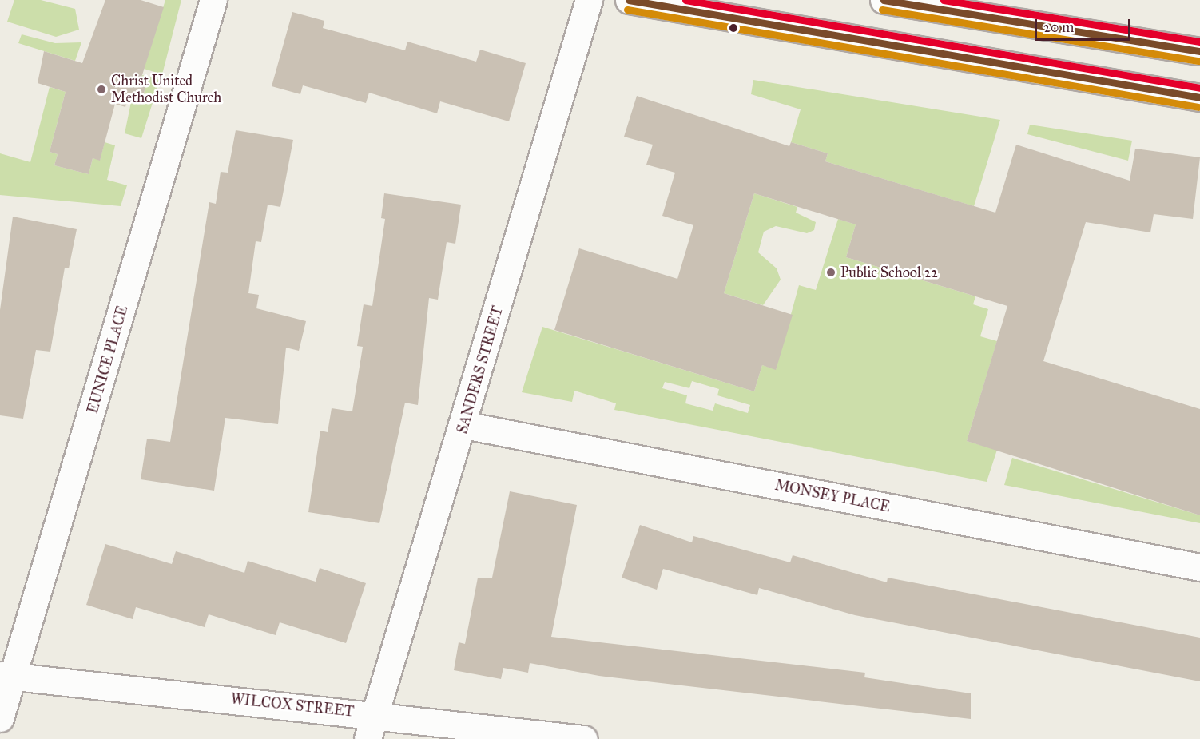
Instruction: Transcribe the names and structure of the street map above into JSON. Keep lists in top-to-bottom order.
{
  "streets": {
    "street": [
      "EUNICE PLACE",
      "SANDERS STREET",
      "MONSEY PLACE",
      "WILCOX STREET"
    ]
  },
  "crossings": [
    ["EUNICE PLACE", "WILCOX STREET"],
    ["SANDERS STREET", "MONSEY PLACE"],
    ["SANDERS STREET", "WILCOX STREET"]
  ],
  "places": ["Christ United Methodist Church", "Public School 22"],
  "scale_bar": "20 m"
}
